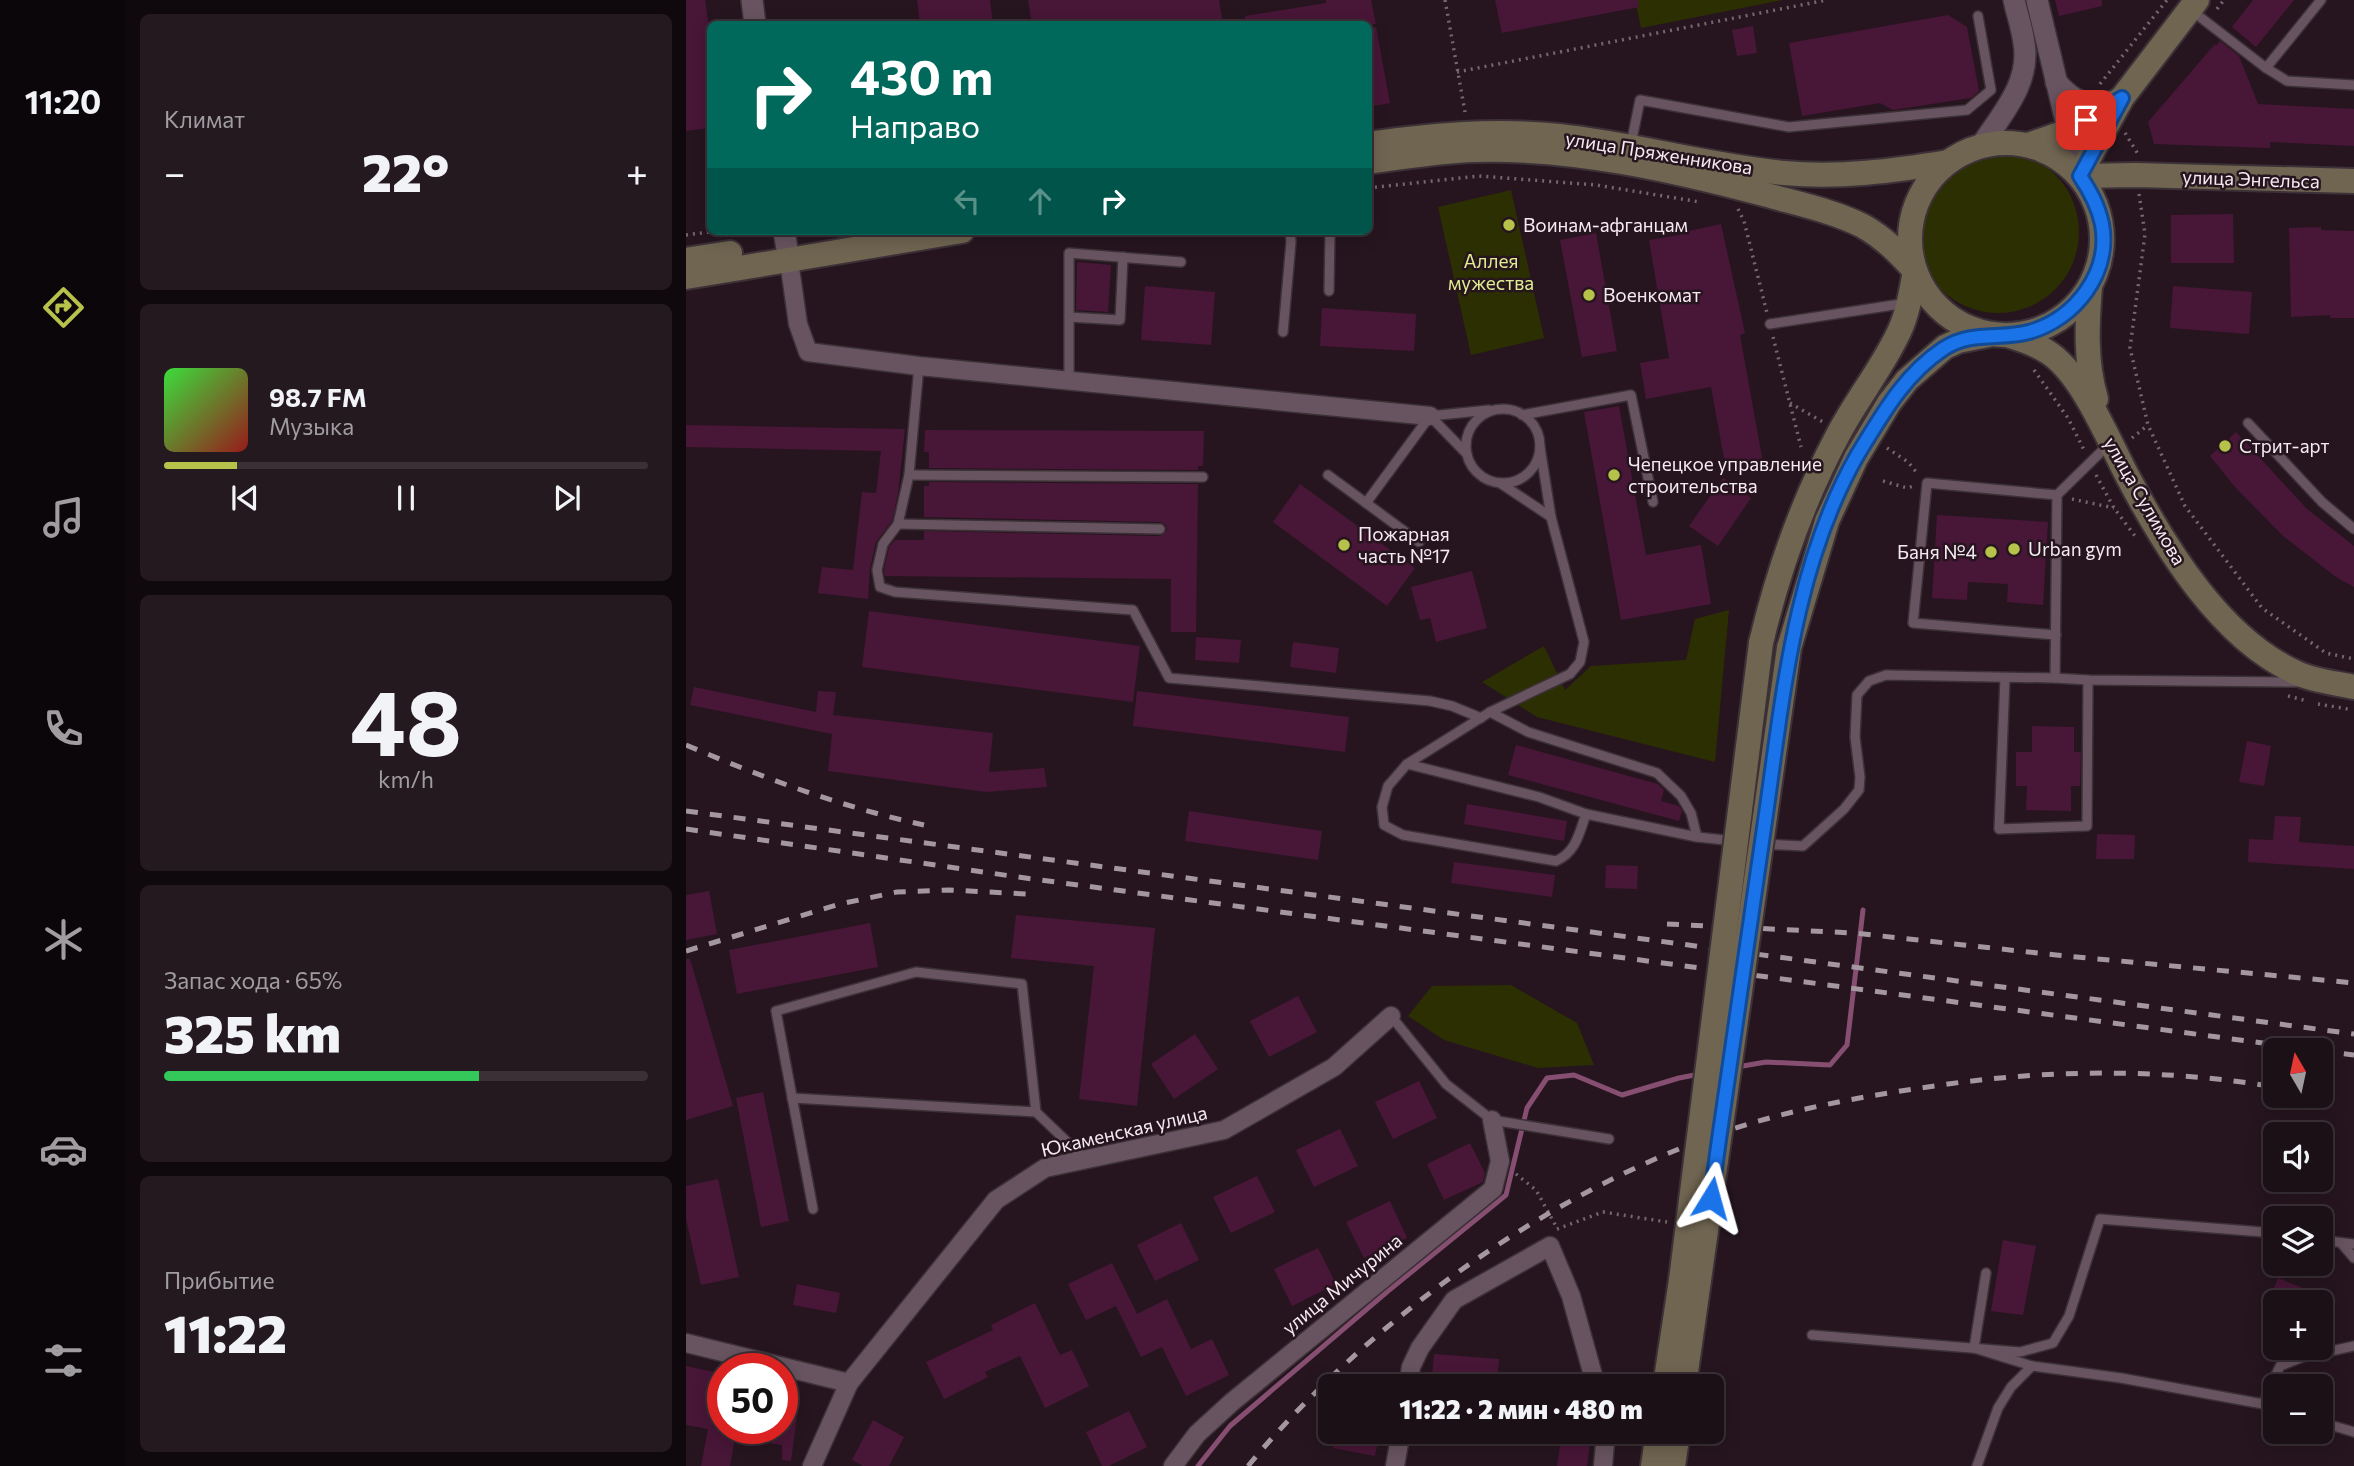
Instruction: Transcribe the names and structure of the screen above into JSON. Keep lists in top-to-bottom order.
{
  "streets": {
    "main road": ["улица Пряженникова", "улица Энгельса", "улица Сулимова"],
    "street": ["Юкаменская улица", "улица Мичурина"]
  },
  "crossings": [
    ["улица Пряженникова", "улица Энгельса"],
    ["улица Пряженникова", "улица Сулимова"],
    ["улица Энгельса", "улица Сулимова"]
  ],
  "parks": ["Аллея мужества"],
  "places": [
    "Воинам-афганцам",
    "Военкомат",
    "Стрит-арт",
    "Чепецкое управление строительства",
    "Пожарная часть №17",
    "Urban gym",
    "Баня №4"
  ],
  "north": "top",
  "page": {
    "tabs": "11:20",
    "tile": [
      "Климат",
      ["48", "km/h"],
      ["Запас хода · 65%", "325 km"],
      ["Прибытие", "11:22"]
    ],
    "turn": ["430 m", "Направо"],
    "heat": ["−", "22°", "+"],
    "song": ["98.7 FM", "Музыка"],
    "map_buttons": ["+", "−"],
    "limit": "50",
    "trip": "11:22 · 2 мин · 480 m"
  }
}
